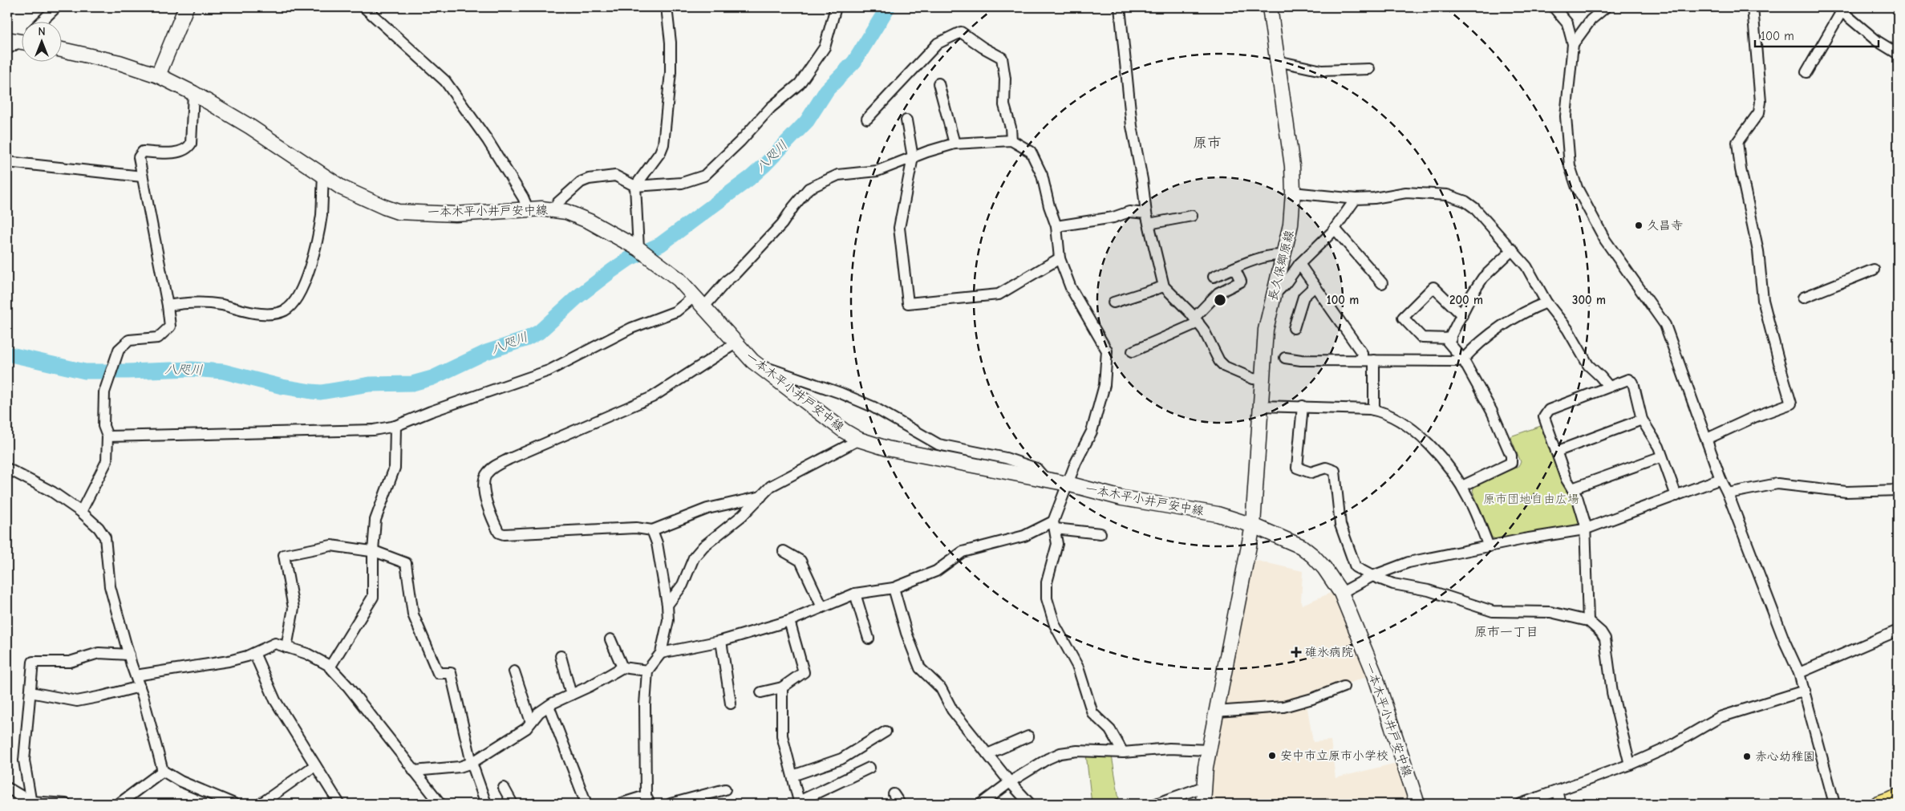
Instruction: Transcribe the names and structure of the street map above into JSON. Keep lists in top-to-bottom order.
{
  "streets": {
    "main road": ["一本木平小井戸安中線", "長久保郷原線"]
  },
  "crossings": [
    ["一本木平小井戸安中線", "長久保郷原線"]
  ],
  "districts": ["原市", "原市一丁目"],
  "water": ["八咫川"],
  "parks": ["原市団地自由広場"],
  "places": {
    "other": ["久昌寺", "安中市立原市小学校", "赤心幼稚園"],
    "health": ["碓氷病院"]
  },
  "scale_bar": "100 m",
  "north": "top",
  "rings": ["100 m", "200 m", "300 m"]
}
